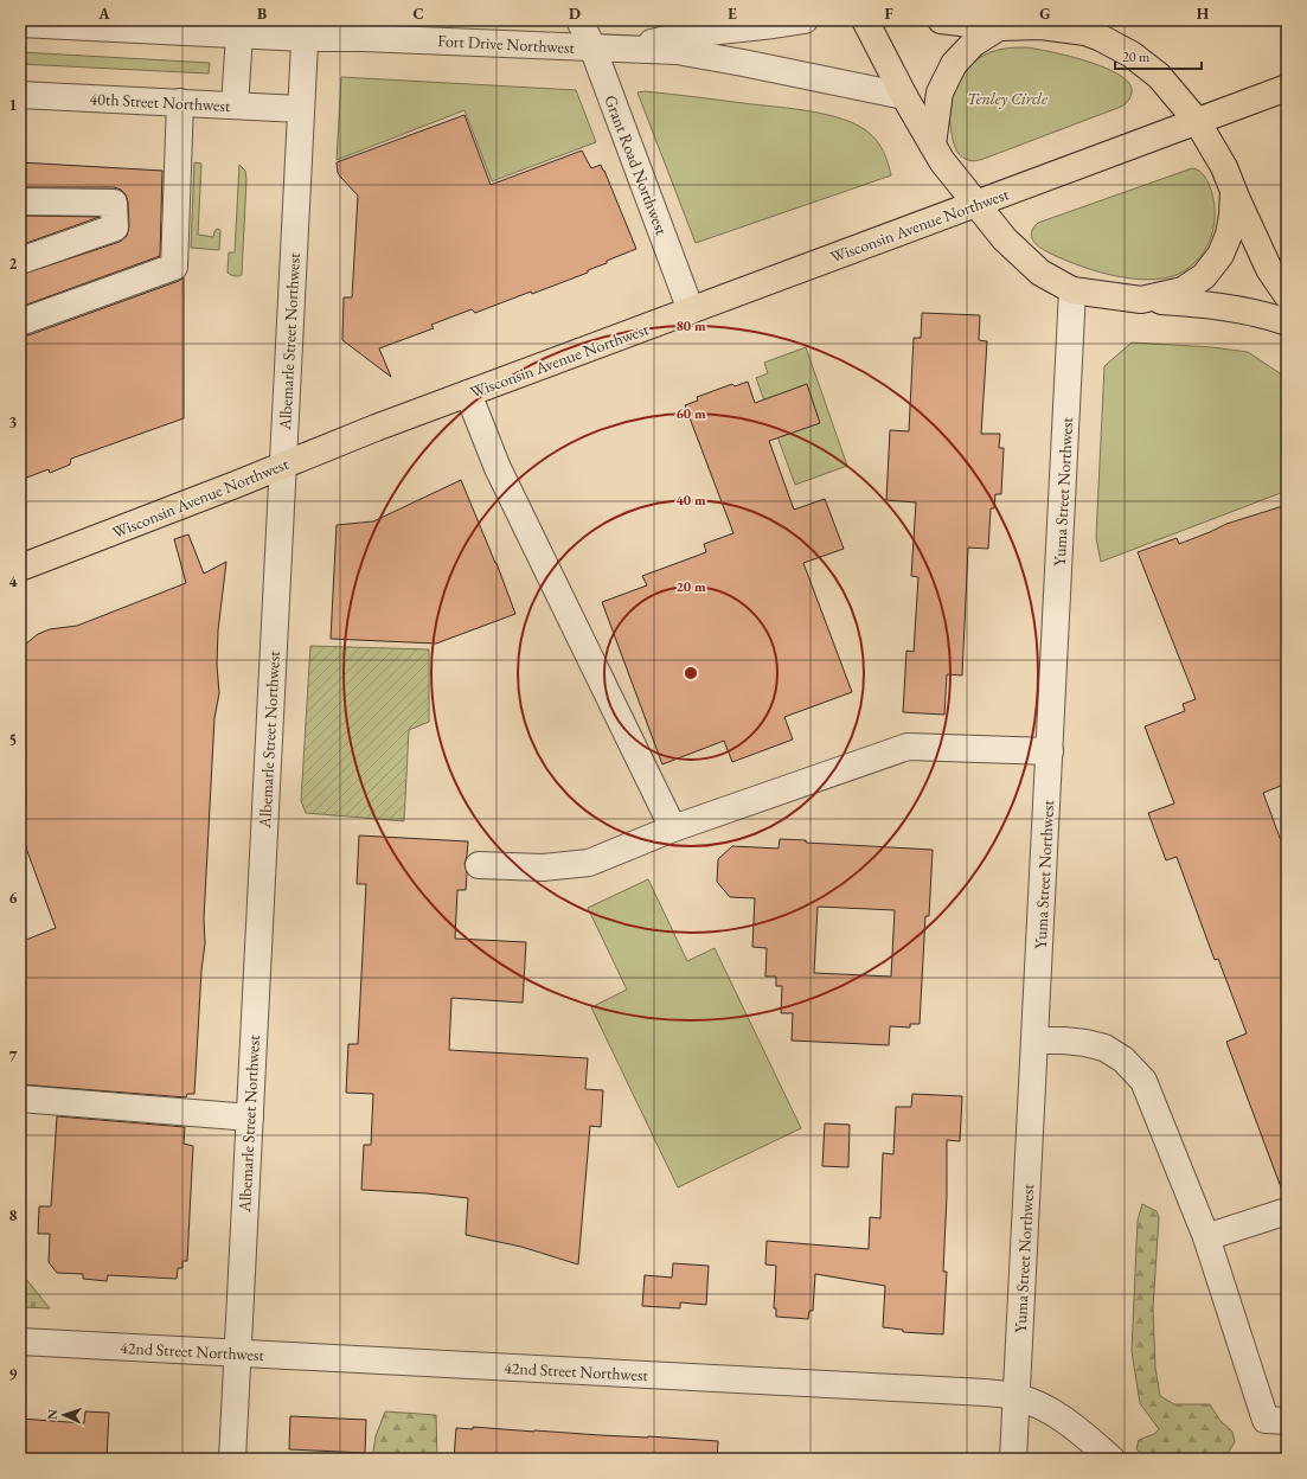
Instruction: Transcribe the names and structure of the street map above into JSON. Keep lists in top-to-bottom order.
{
  "streets": {
    "main road": ["Wisconsin Avenue Northwest"],
    "street": [
      "Fort Drive Northwest",
      "40th Street Northwest",
      "Grant Road Northwest",
      "Albemarle Street Northwest",
      "Yuma Street Northwest",
      "42nd Street Northwest"
    ]
  },
  "crossings": [
    ["Fort Drive Northwest", "Grant Road Northwest"],
    ["Fort Drive Northwest", "Albemarle Street Northwest"],
    ["40th Street Northwest", "Albemarle Street Northwest"],
    ["Grant Road Northwest", "Wisconsin Avenue Northwest"],
    ["Wisconsin Avenue Northwest", "Albemarle Street Northwest"],
    ["Albemarle Street Northwest", "42nd Street Northwest"],
    ["Yuma Street Northwest", "42nd Street Northwest"]
  ],
  "parks": ["Tenley Circle"],
  "scale_bar": "20 m",
  "north": "left",
  "grid": {
    "columns": [
      "A",
      "B",
      "C",
      "D",
      "E",
      "F",
      "G",
      "H"
    ],
    "rows": [
      "1",
      "2",
      "3",
      "4",
      "5",
      "6",
      "7",
      "8",
      "9"
    ]
  },
  "rings": [
    "80 m",
    "60 m",
    "40 m",
    "20 m"
  ]
}
